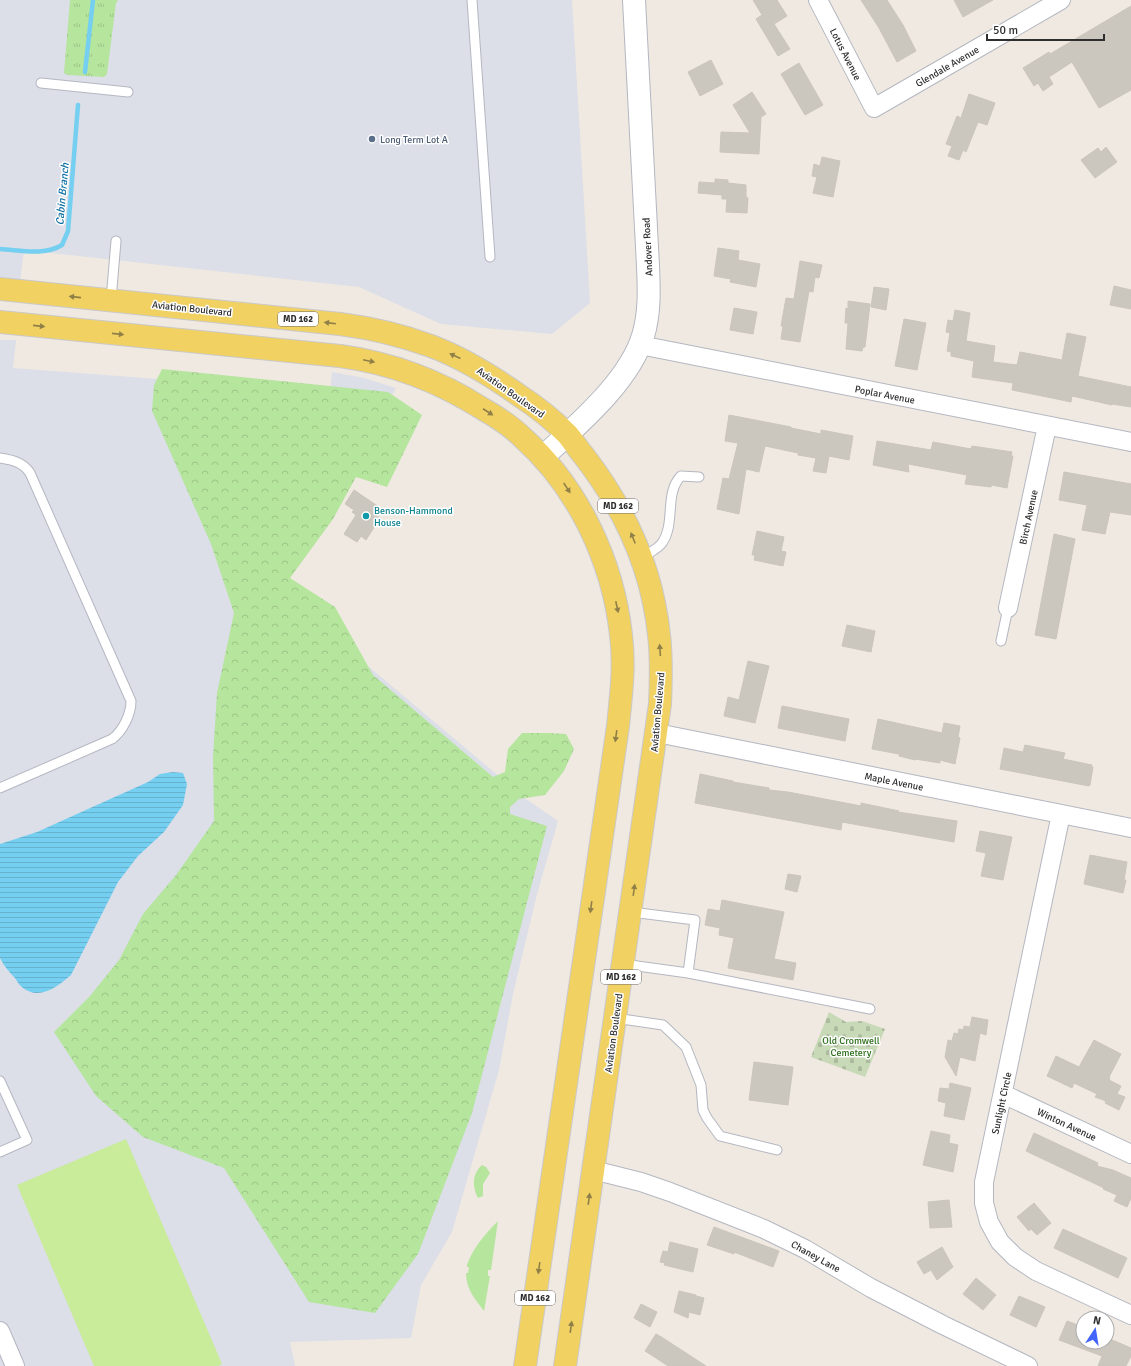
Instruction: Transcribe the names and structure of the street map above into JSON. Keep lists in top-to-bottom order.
{
  "streets": {
    "main road": ["Andover Road", "Aviation Boulevard", "MD 162"],
    "street": [
      "Lotus Avenue",
      "Glendale Avenue",
      "Poplar Avenue",
      "Birch Avenue",
      "Maple Avenue",
      "Sunlight Circle",
      "Winton Avenue",
      "Chaney Lane"
    ]
  },
  "crossings": [
    ["Lotus Avenue", "Glendale Avenue"],
    ["Andover Road", "Aviation Boulevard"],
    ["Andover Road", "MD 162"],
    ["Andover Road", "Poplar Avenue"],
    ["Aviation Boulevard", "Maple Avenue"],
    ["Aviation Boulevard", "Chaney Lane"],
    ["Poplar Avenue", "Birch Avenue"],
    ["Maple Avenue", "Sunlight Circle"],
    ["Sunlight Circle", "Winton Avenue"]
  ],
  "water": ["Cabin Branch"],
  "parks": ["Old Cromwell Cemetery"],
  "places": ["Long Term Lot A", "Benson-Hammond House"],
  "scale_bar": "50 m",
  "north": "top"
}
